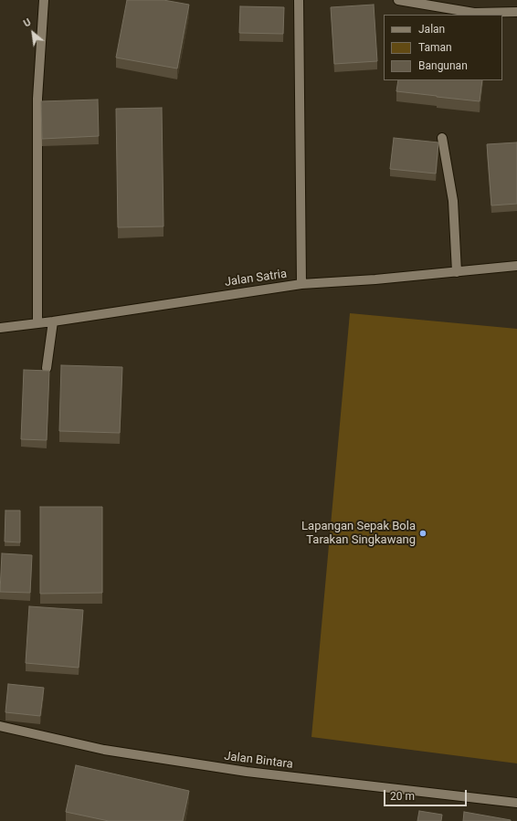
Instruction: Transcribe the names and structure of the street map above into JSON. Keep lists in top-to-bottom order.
{
  "streets": {
    "street": ["Jalan Satria", "Jalan Bintara"]
  },
  "places": ["Lapangan Sepak Bola Tarakan Singkawang"],
  "legend": ["Jalan", "Taman", "Bangunan"],
  "scale_bar": "20 m",
  "north": "top left"
}
